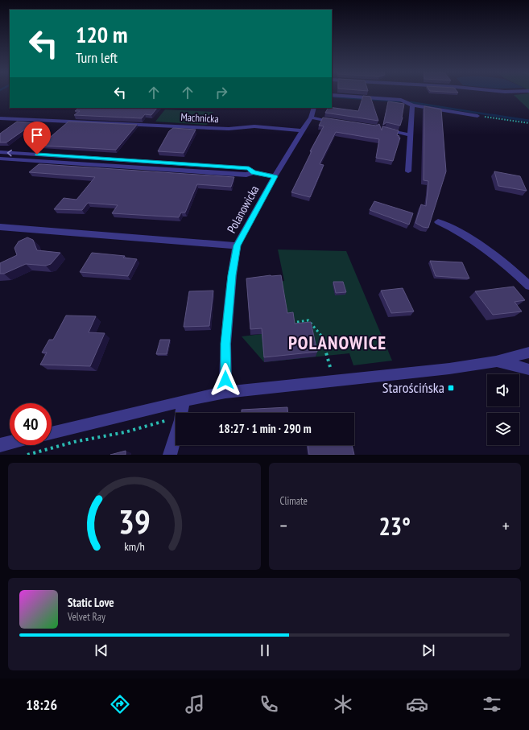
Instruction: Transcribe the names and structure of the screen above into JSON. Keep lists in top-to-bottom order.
{
  "streets": {
    "street": ["Machnicka", "Polanowicka"]
  },
  "crossings": [
    ["Machnicka", "Polanowicka"]
  ],
  "districts": ["POLANOWICE"],
  "places": {
    "transit": ["Starościńska"]
  },
  "page": {
    "turn": ["120 m", "Turn left"],
    "limit": "40",
    "trip": "18:27 · 1 min · 290 m",
    "tile": "Climate",
    "heat": ["−", "23°", "+"],
    "song": ["Static Love", "Velvet Ray"],
    "tabs": "18:26",
    "gauge": ["39", "km/h"]
  }
}
